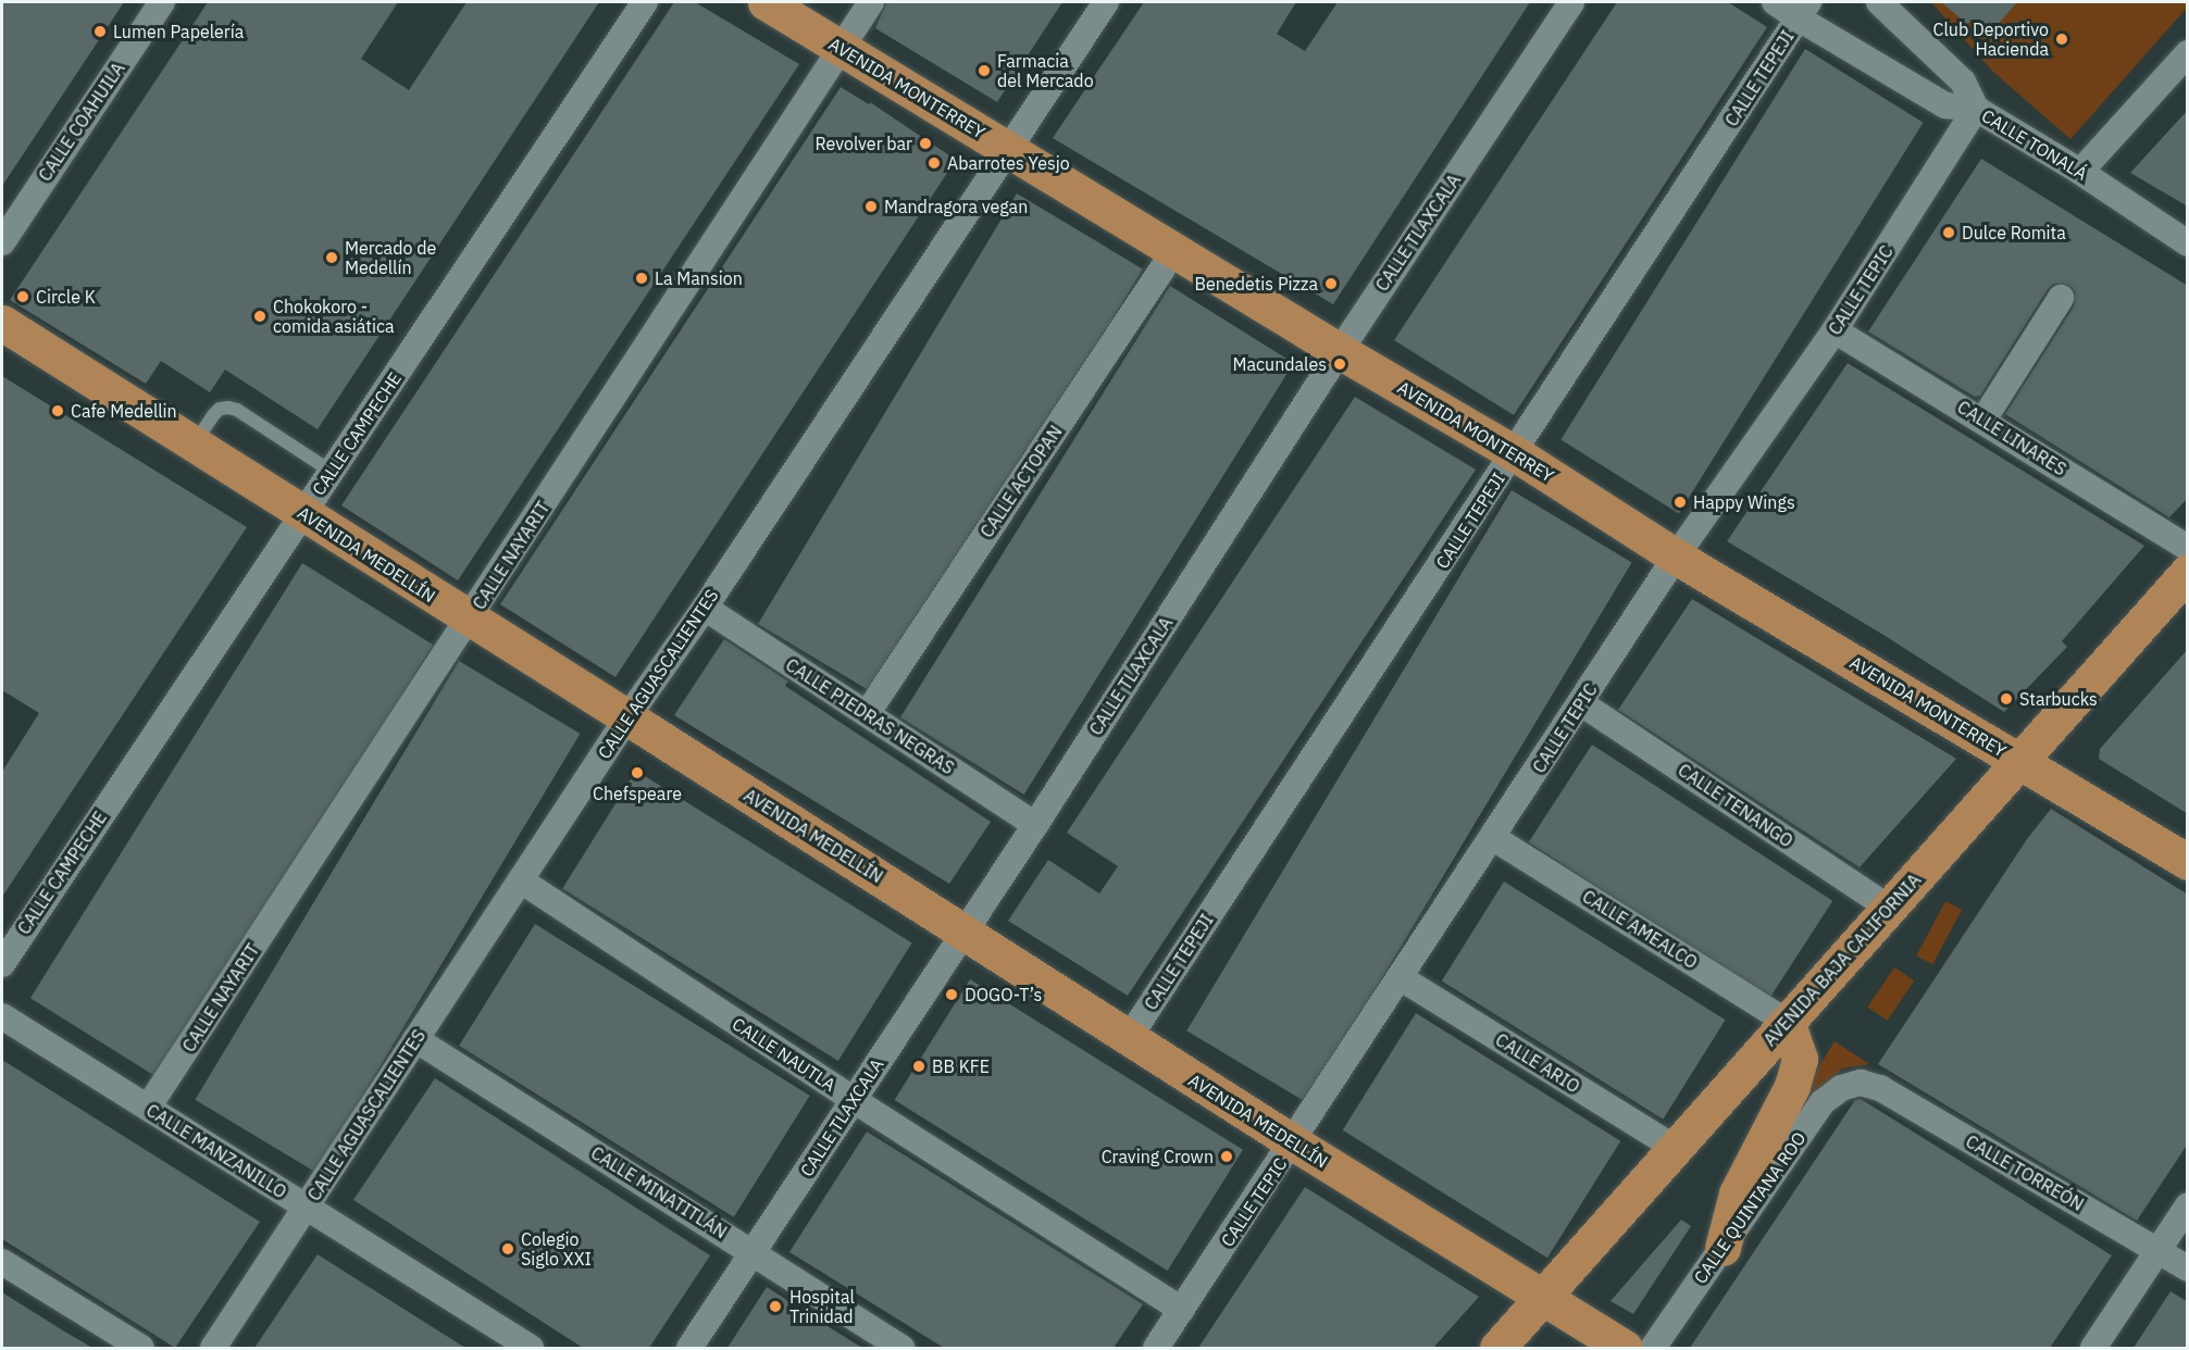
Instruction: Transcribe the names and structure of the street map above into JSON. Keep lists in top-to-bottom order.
{
  "streets": {
    "main road": ["AVENIDA MONTERREY", "AVENIDA MEDELLÍN", "AVENIDA BAJA CALIFORNIA"],
    "street": [
      "CALLE TEPEJI",
      "CALLE COAHUILA",
      "CALLE TONALÁ",
      "CALLE TLAXCALA",
      "CALLE TEPIC",
      "CALLE CAMPECHE",
      "CALLE LINARES",
      "CALLE ACTOPAN",
      "CALLE NAYARIT",
      "CALLE AGUASCALIENTES",
      "CALLE PIEDRAS NEGRAS",
      "CALLE TENANGO",
      "CALLE AMEALCO",
      "CALLE NAUTLA",
      "CALLE ARIO",
      "CALLE MANZANILLO",
      "CALLE TORREÓN",
      "CALLE MINATITLÁN",
      "CALLE QUINTANA ROO"
    ]
  },
  "crossings": [
    ["CALLE TEPEJI", "AVENIDA MONTERREY"],
    ["CALLE TEPEJI", "CALLE TONALÁ"],
    ["CALLE TEPEJI", "AVENIDA MEDELLÍN"],
    ["AVENIDA MONTERREY", "CALLE TLAXCALA"],
    ["AVENIDA MONTERREY", "CALLE TEPIC"],
    ["AVENIDA MONTERREY", "CALLE ACTOPAN"],
    ["AVENIDA MONTERREY", "CALLE NAYARIT"],
    ["AVENIDA MONTERREY", "CALLE AGUASCALIENTES"],
    ["AVENIDA MONTERREY", "AVENIDA BAJA CALIFORNIA"],
    ["CALLE TONALÁ", "CALLE TEPIC"],
    ["CALLE TLAXCALA", "AVENIDA MEDELLÍN"],
    ["CALLE TLAXCALA", "CALLE PIEDRAS NEGRAS"],
    ["CALLE TLAXCALA", "CALLE NAUTLA"],
    ["CALLE TLAXCALA", "CALLE MINATITLÁN"],
    ["CALLE TEPIC", "CALLE LINARES"],
    ["CALLE TEPIC", "AVENIDA MEDELLÍN"],
    ["CALLE TEPIC", "CALLE TENANGO"],
    ["CALLE TEPIC", "CALLE AMEALCO"],
    ["CALLE TEPIC", "CALLE NAUTLA"],
    ["CALLE TEPIC", "CALLE ARIO"],
    ["CALLE CAMPECHE", "AVENIDA MEDELLÍN"],
    ["CALLE ACTOPAN", "CALLE PIEDRAS NEGRAS"],
    ["AVENIDA MEDELLÍN", "CALLE NAYARIT"],
    ["AVENIDA MEDELLÍN", "CALLE AGUASCALIENTES"],
    ["AVENIDA MEDELLÍN", "AVENIDA BAJA CALIFORNIA"],
    ["CALLE NAYARIT", "CALLE MANZANILLO"],
    ["CALLE AGUASCALIENTES", "CALLE PIEDRAS NEGRAS"],
    ["CALLE AGUASCALIENTES", "CALLE NAUTLA"],
    ["CALLE AGUASCALIENTES", "CALLE MANZANILLO"],
    ["CALLE AGUASCALIENTES", "CALLE MINATITLÁN"],
    ["CALLE TENANGO", "AVENIDA BAJA CALIFORNIA"],
    ["CALLE AMEALCO", "AVENIDA BAJA CALIFORNIA"],
    ["AVENIDA BAJA CALIFORNIA", "CALLE ARIO"],
    ["CALLE TORREÓN", "CALLE QUINTANA ROO"]
  ],
  "places": [
    "Lumen Papelería",
    "Club Deportivo Hacienda",
    "Farmacia del Mercado",
    "Revolver bar",
    "Abarrotes Yesjo",
    "Mandragora vegan",
    "Dulce Romita",
    "Mercado de Medellín",
    "La Mansion",
    "Benedetis Pizza",
    "Circle K",
    "Chokokoro - comida asiática",
    "Macundales",
    "Cafe Medellin",
    "Happy Wings",
    "Starbucks",
    "Chefspeare",
    "DOGO-T’s",
    "BB KFE",
    "Craving Crown",
    "Colegio Siglo XXI",
    "Hospital Trinidad"
  ]
}
